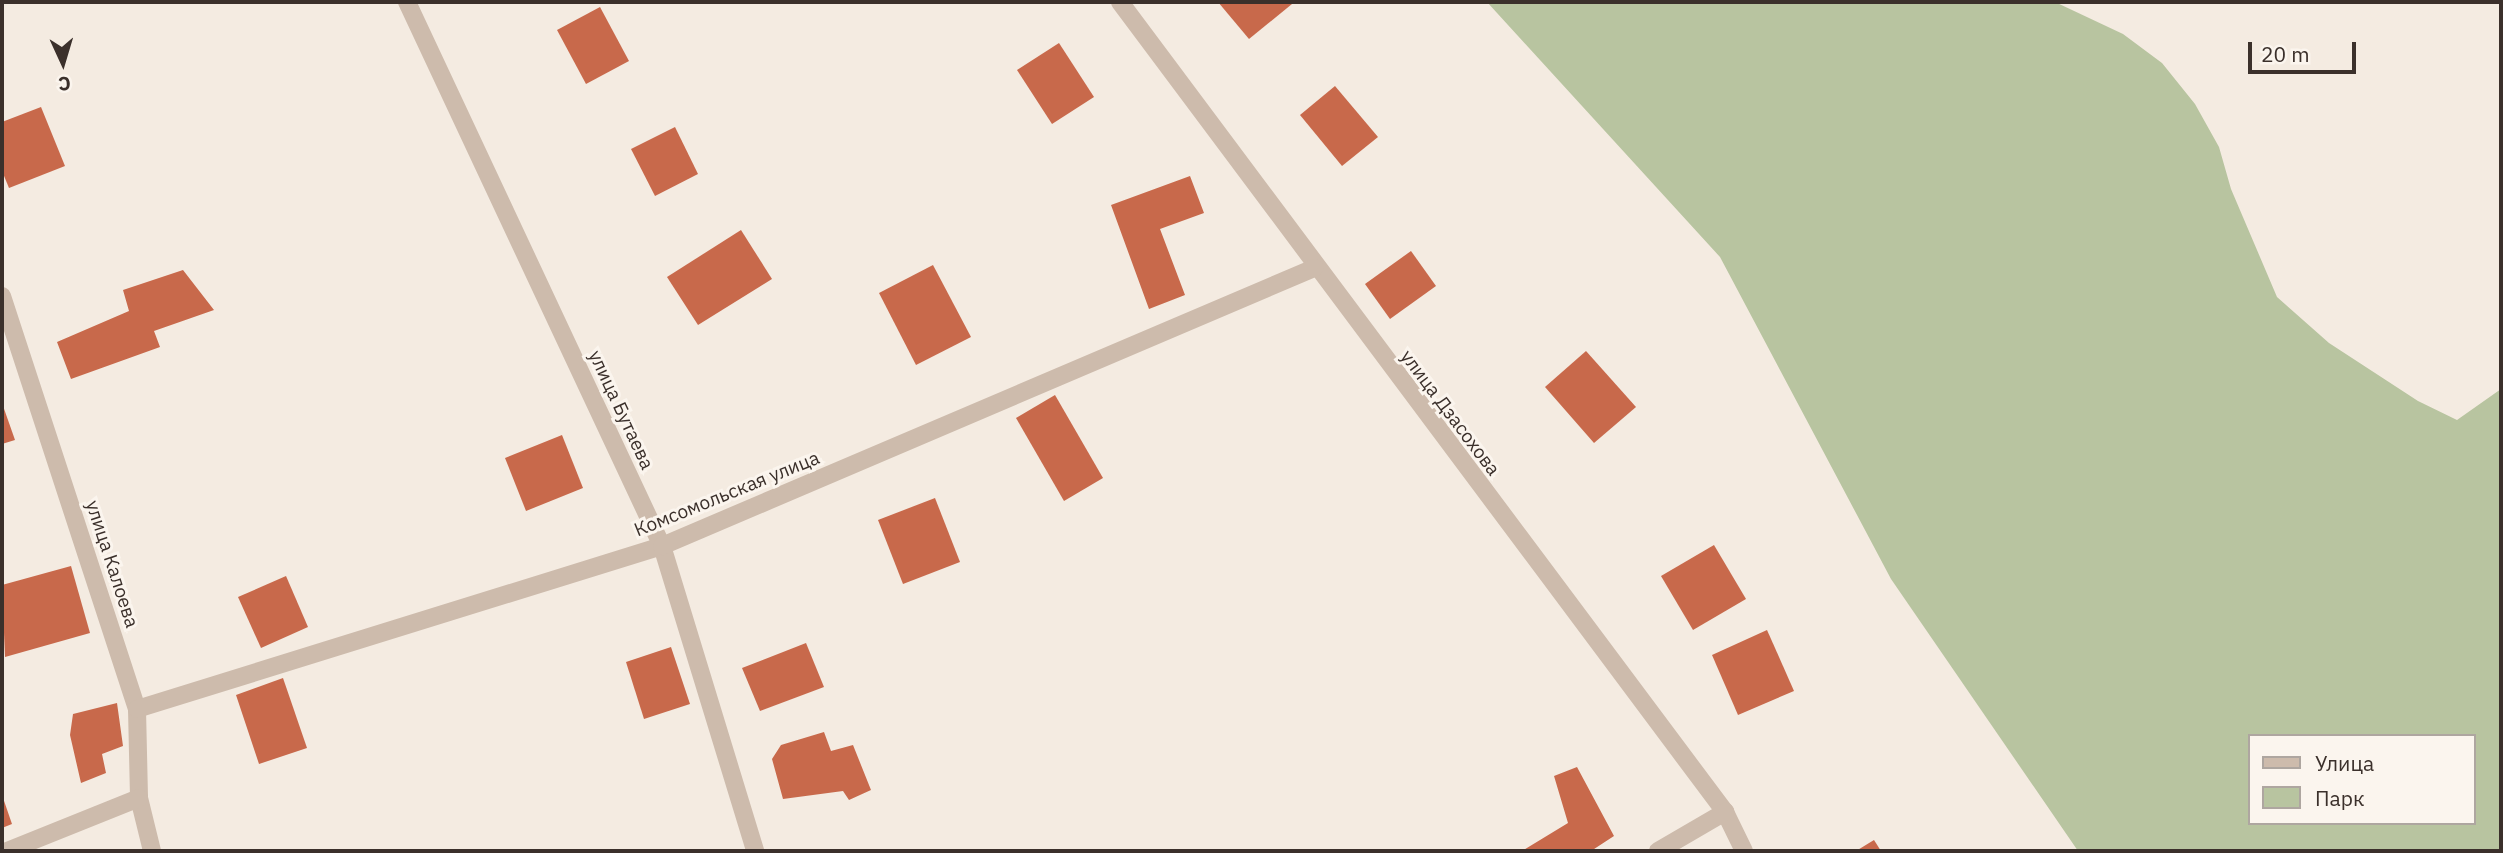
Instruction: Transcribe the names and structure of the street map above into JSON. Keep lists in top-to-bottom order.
{
  "streets": {
    "street": [
      "улица Бутаева",
      "улица Дзасохова",
      "Комсомольская улица",
      "улица Калоева"
    ]
  },
  "crossings": [
    ["улица Бутаева", "Комсомольская улица"],
    ["улица Дзасохова", "Комсомольская улица"],
    ["Комсомольская улица", "улица Калоева"]
  ],
  "legend": ["Улица", "Парк"],
  "scale_bar": "20 m",
  "north": "bottom"
}
